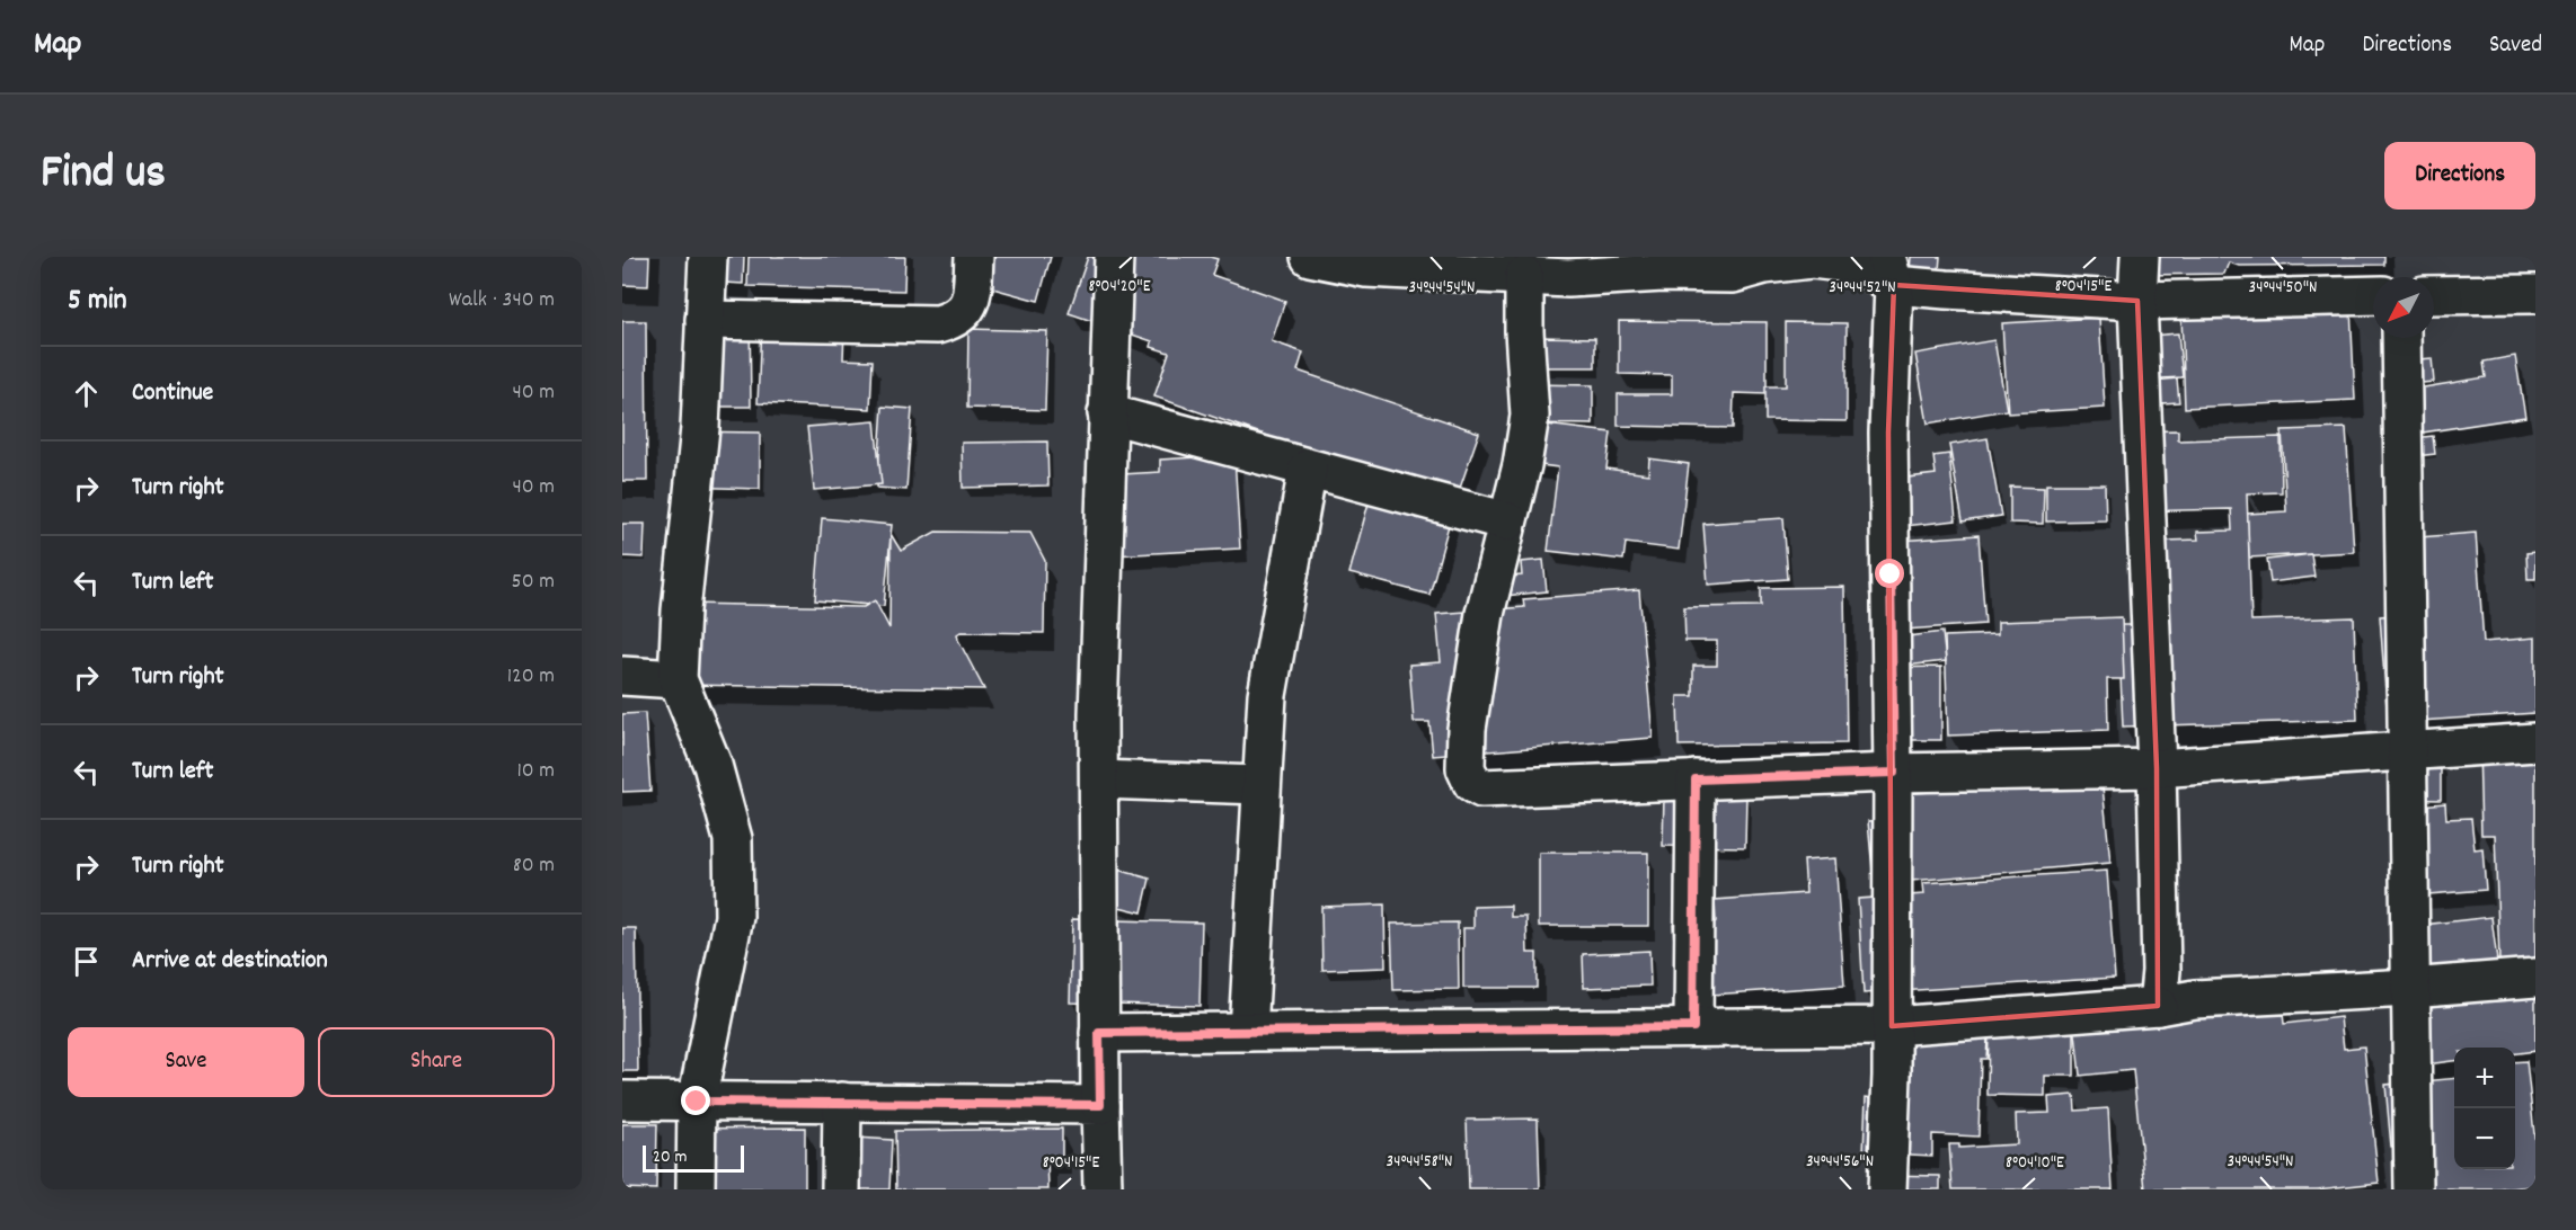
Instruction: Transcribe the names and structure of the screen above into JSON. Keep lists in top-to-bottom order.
{
  "scale_bar": "20 m",
  "north": "bottom left",
  "page": {
    "header": "Map",
    "nav": ["Map", "Directions", "Saved"],
    "title": "Find us",
    "buttons": [
      "Directions",
      ["Save", "Share"]
    ],
    "heading": ["5 min", "Walk · 340 m"],
    "list": [
      ["Continue", "40 m"],
      ["Turn right", "40 m"],
      ["Turn left", "50 m"],
      ["Turn right", "120 m"],
      ["Turn left", "10 m"],
      ["Turn right", "80 m"],
      "Arrive at destination"
    ],
    "map_buttons": ["+", "−"],
    "scale": "20 m"
  },
  "coordinates": [
    "8°04'20\"E",
    "8°04'15\"E",
    "34°44'52\"N",
    "34°44'50\"N",
    "34°44'54\"N",
    "34°44'58\"N",
    "34°44'56\"N",
    "8°04'10\"E"
  ]
}
